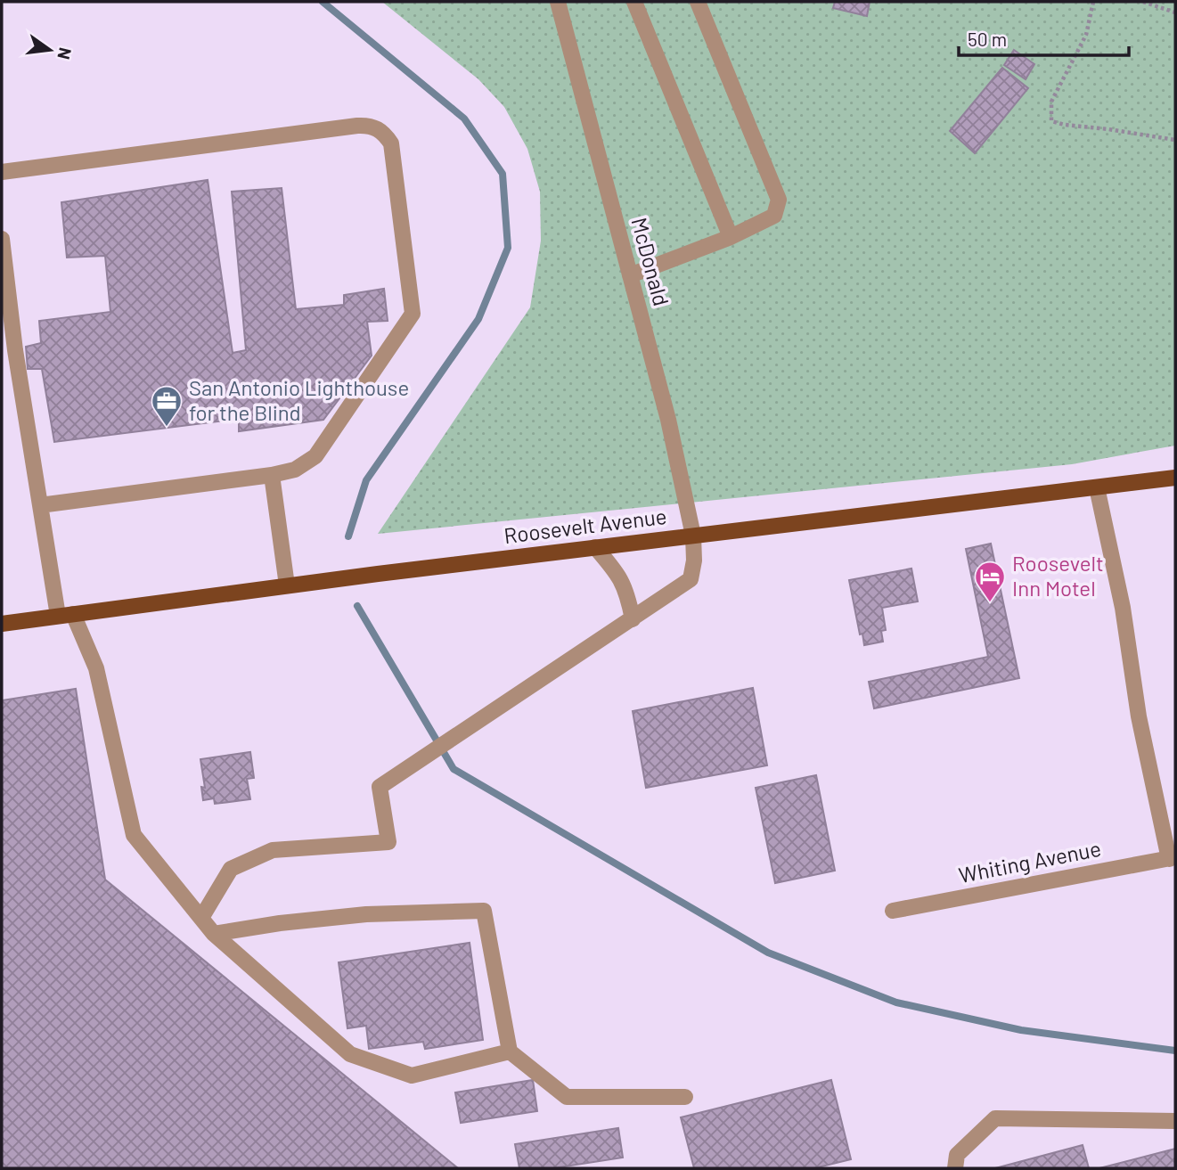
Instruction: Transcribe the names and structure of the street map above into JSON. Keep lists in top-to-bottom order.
{
  "streets": {
    "main road": ["Roosevelt Avenue"],
    "street": ["McDonald", "Whiting Avenue"]
  },
  "crossings": [
    ["McDonald", "Roosevelt Avenue"]
  ],
  "places": {
    "office": ["San Antonio Lighthouse for the Blind"],
    "hotel": ["Roosevelt Inn Motel"]
  },
  "scale_bar": "50 m",
  "north": "right"
}
